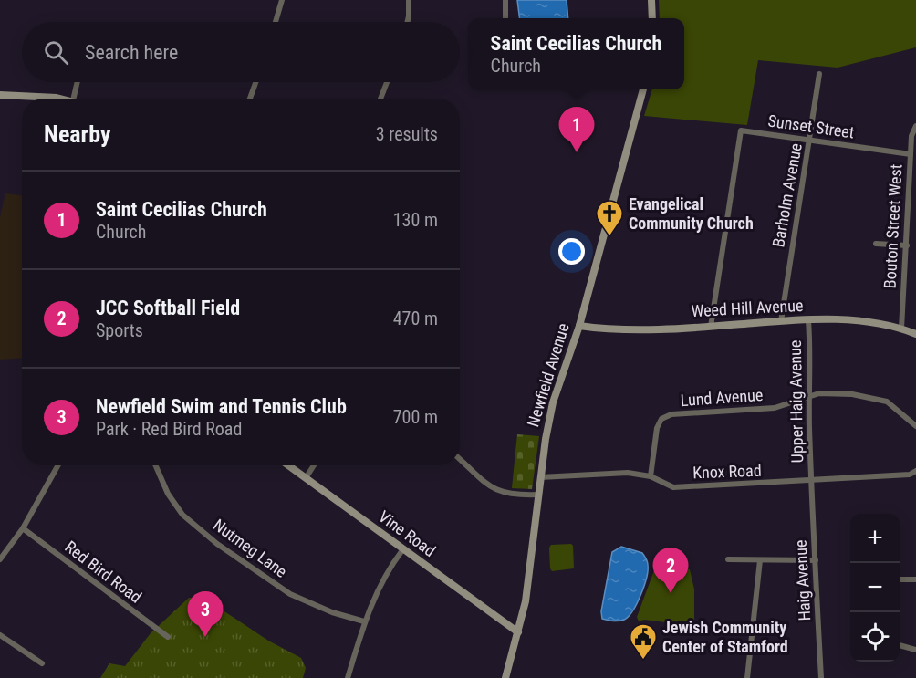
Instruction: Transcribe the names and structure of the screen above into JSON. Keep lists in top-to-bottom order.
{
  "streets": {
    "main road": ["Weed Hill Avenue", "Newfield Avenue", "Vine Road"],
    "street": [
      "Sunset Street",
      "Barholm Avenue",
      "Bouton Street West",
      "Lund Avenue",
      "Upper Haig Avenue",
      "Knox Road",
      "Nutmeg Lane",
      "Red Bird Road",
      "Haig Avenue"
    ]
  },
  "crossings": [
    ["Sunset Street", "Barholm Avenue"],
    ["Sunset Street", "Bouton Street West"],
    ["Sunset Street", "Weed Hill Avenue"],
    ["Barholm Avenue", "Weed Hill Avenue"],
    ["Bouton Street West", "Weed Hill Avenue"],
    ["Weed Hill Avenue", "Newfield Avenue"],
    ["Weed Hill Avenue", "Upper Haig Avenue"],
    ["Newfield Avenue", "Knox Road"],
    ["Newfield Avenue", "Vine Road"],
    ["Lund Avenue", "Upper Haig Avenue"],
    ["Lund Avenue", "Knox Road"],
    ["Upper Haig Avenue", "Knox Road"],
    ["Upper Haig Avenue", "Haig Avenue"],
    ["Knox Road", "Haig Avenue"]
  ],
  "places": {
    "church": ["Evangelical Community Church"],
    "public building": ["Jewish Community Center of Stamford"]
  },
  "page": {
    "popup": ["Saint Cecilias Church", "Church"],
    "search": "Search here",
    "heading": ["Nearby", "3 results"],
    "pins": ["1", "2", "3"],
    "list": [
      {
        "mark": "1",
        "name": "Saint Cecilias Church",
        "note": "Church",
        "value": "130 m"
      },
      {
        "mark": "2",
        "name": "JCC Softball Field",
        "note": "Sports",
        "value": "470 m"
      },
      {
        "mark": "3",
        "name": "Newfield Swim and Tennis Club",
        "note": "Park · Red Bird Road",
        "value": "700 m"
      }
    ],
    "map_buttons": ["+", "−"]
  }
}
